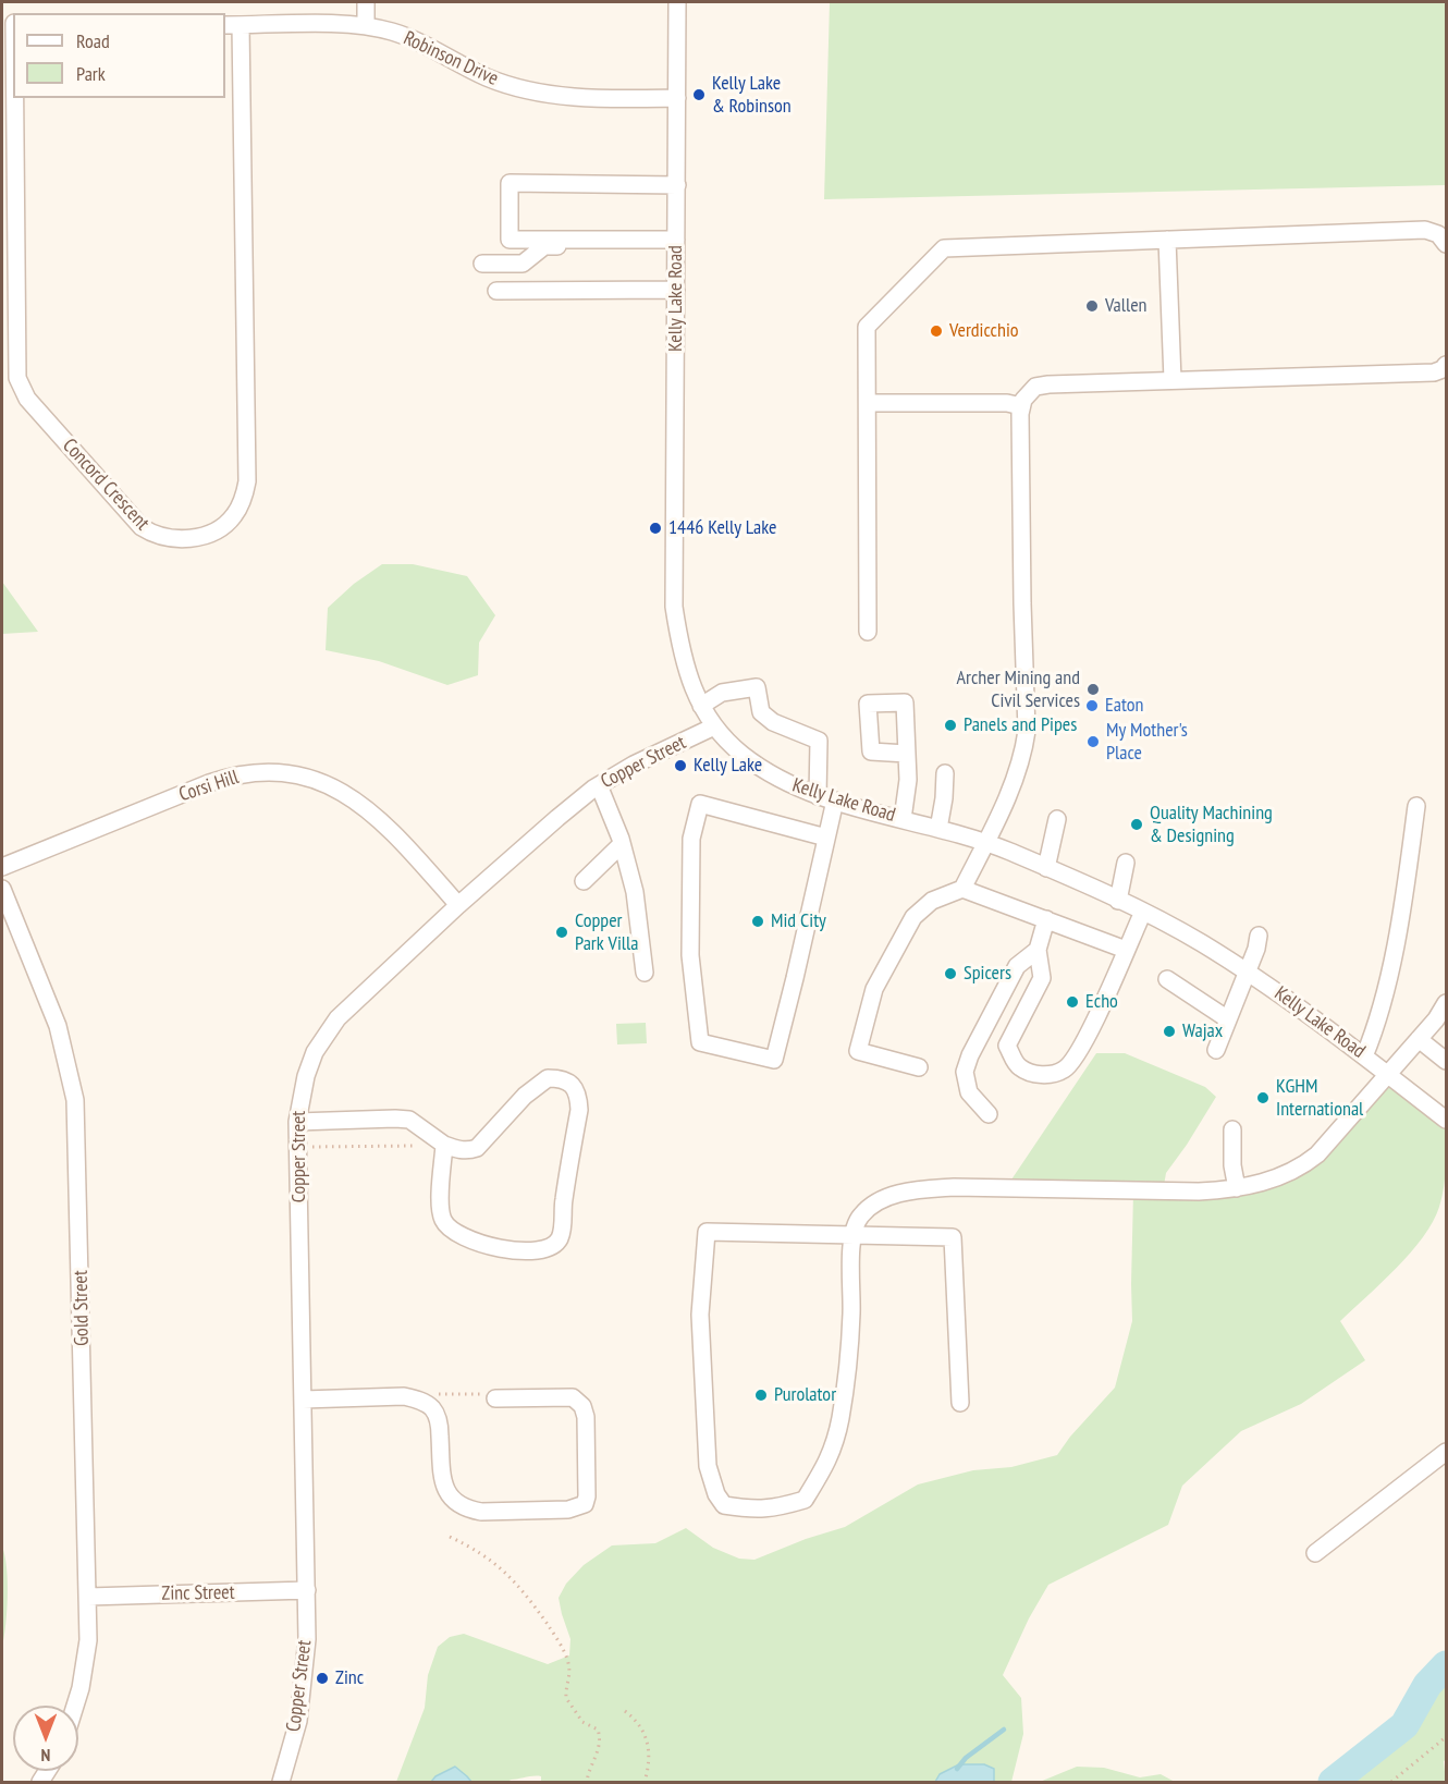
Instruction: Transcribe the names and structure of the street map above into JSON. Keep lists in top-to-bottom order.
{
  "streets": {
    "street": [
      "Robinson Drive",
      "Kelly Lake Road",
      "Concord Crescent",
      "Copper Street",
      "Corsi Hill",
      "Gold Street",
      "Zinc Street"
    ]
  },
  "crossings": [
    ["Robinson Drive", "Kelly Lake Road"],
    ["Robinson Drive", "Concord Crescent"],
    ["Kelly Lake Road", "Copper Street"],
    ["Copper Street", "Corsi Hill"],
    ["Copper Street", "Zinc Street"],
    ["Gold Street", "Zinc Street"]
  ],
  "places": [
    "Kelly Lake & Robinson",
    "Vallen",
    "Verdicchio",
    "1446 Kelly Lake",
    "Archer Mining and Civil Services",
    "Eaton",
    "Panels and Pipes",
    "My Mother's Place",
    "Kelly Lake",
    "Quality Machining & Designing",
    "Mid City",
    "Copper Park Villa",
    "Spicers",
    "Echo",
    "Wajax",
    "KGHM International",
    "Purolator",
    "Zinc"
  ],
  "legend": ["Road", "Park"],
  "north": "bottom"
}
